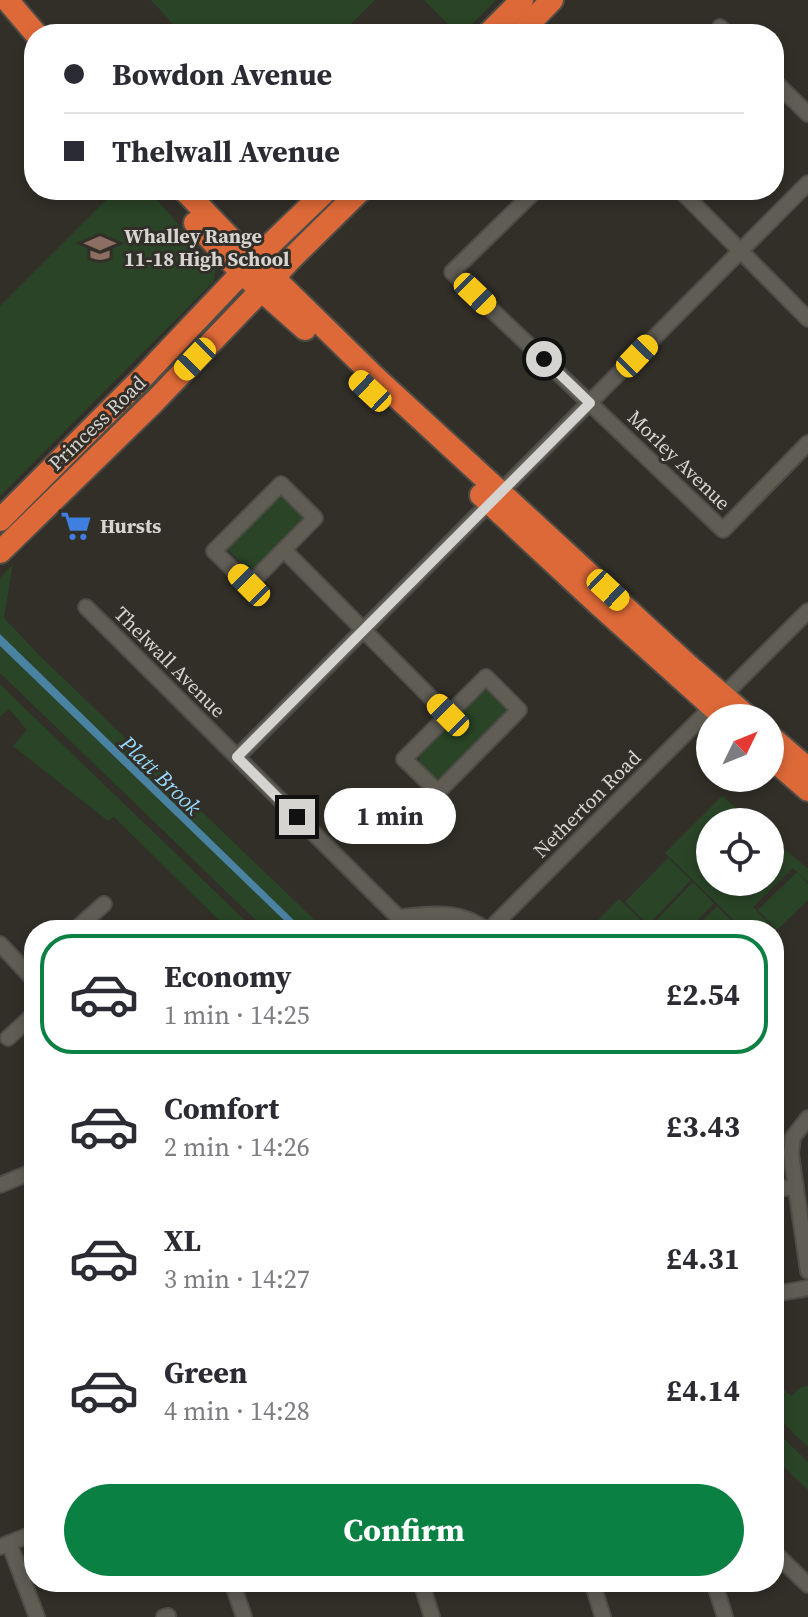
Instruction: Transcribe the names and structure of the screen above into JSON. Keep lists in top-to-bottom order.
{
  "streets": {
    "highway": ["Princess Road"],
    "street": ["Morley Avenue", "Thelwall Avenue", "Netherton Road"]
  },
  "water": ["Platt Brook"],
  "places": {
    "school or university": ["Whalley Range 11-18 High School"],
    "supermarket": ["Hursts"]
  },
  "north": "top right",
  "page": {
    "banner": ["Bowdon Avenue", "Thelwall Avenue"],
    "bubble": "1 min",
    "list": [
      {
        "name": "Economy",
        "note": "1 min · 14:25",
        "value": "£2.54"
      },
      {
        "name": "Comfort",
        "note": "2 min · 14:26",
        "value": "£3.43"
      },
      {
        "name": "XL",
        "note": "3 min · 14:27",
        "value": "£4.31"
      },
      {
        "name": "Green",
        "note": "4 min · 14:28",
        "value": "£4.14"
      }
    ],
    "buttons": "Confirm"
  }
}
